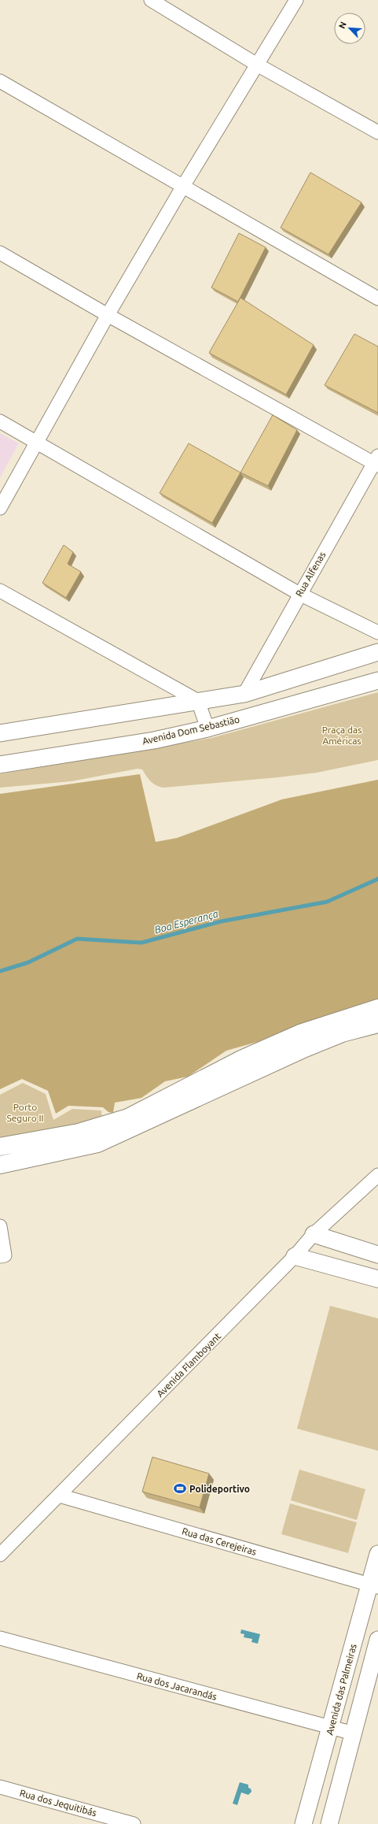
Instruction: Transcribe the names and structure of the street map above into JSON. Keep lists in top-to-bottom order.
{
  "streets": {
    "street": [
      "Rua Alfenas",
      "Avenida Dom Sebastião",
      "Avenida Flamboyant",
      "Rua das Cerejeiras",
      "Rua dos Jacarandás",
      "Avenida das Palmeiras",
      "Rua dos Jequitibás"
    ]
  },
  "crossings": [
    ["Avenida Flamboyant", "Rua das Cerejeiras"],
    ["Rua das Cerejeiras", "Avenida das Palmeiras"],
    ["Rua dos Jacarandás", "Avenida das Palmeiras"]
  ],
  "water": ["Boa Esperança"],
  "parks": ["Praça das Américas", "Porto Seguro II"],
  "places": {
    "sports": ["Polideportivo"]
  },
  "north": "top left"
}
